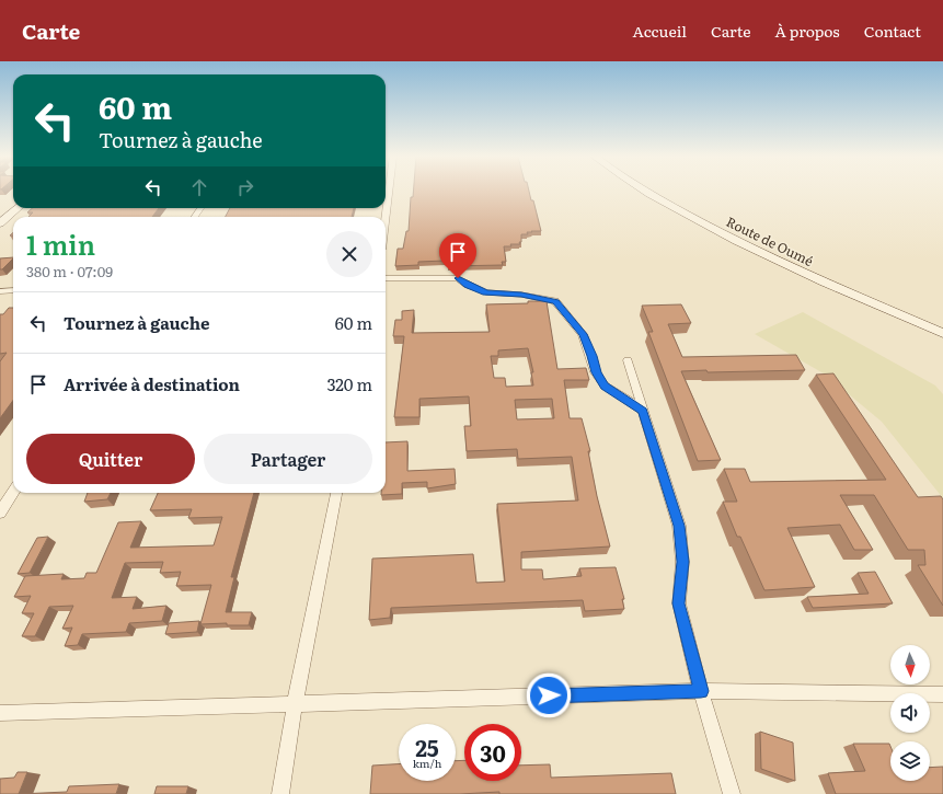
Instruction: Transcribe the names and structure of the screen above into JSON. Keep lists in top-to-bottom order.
{
  "streets": {
    "main road": ["Route de Oumé"]
  },
  "north": "bottom",
  "page": {
    "header": "Carte",
    "nav": [
      "Accueil",
      "Carte",
      "À propos",
      "Contact"
    ],
    "turn": ["60 m", "Tournez à gauche"],
    "heading": ["1 min", "380 m · 07:09"],
    "list": [
      {
        "name": "Tournez à gauche",
        "value": "60 m"
      },
      {
        "name": "Arrivée à destination",
        "value": "320 m"
      }
    ],
    "buttons": ["Quitter", "Partager"],
    "speed": "25 km/h",
    "limit": "30"
  }
}
